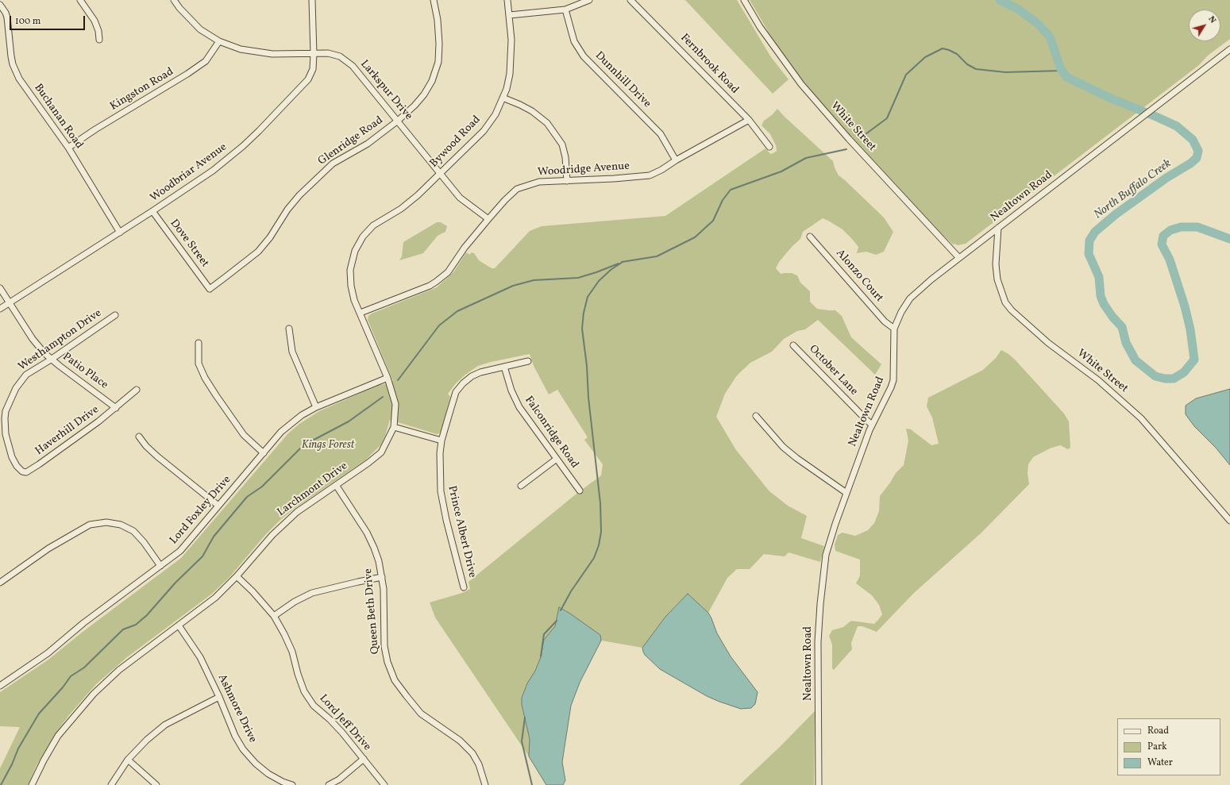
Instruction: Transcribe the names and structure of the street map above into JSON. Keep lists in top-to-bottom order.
{
  "streets": {
    "street": [
      "Fernbrook Road",
      "Dunnhill Drive",
      "Kingston Road",
      "Larkspur Drive",
      "Buchanan Road",
      "White Street",
      "Glenridge Road",
      "Bywood Road",
      "Woodridge Avenue",
      "Woodbriar Avenue",
      "Nealtown Road",
      "Dove Street",
      "Alonzo Court",
      "Westhampton Drive",
      "October Lane",
      "Patio Place",
      "Haverhill Drive",
      "Falconridge Road",
      "Larchmont Drive",
      "Lord Foxley Drive",
      "Prince Albert Drive",
      "Queen Beth Drive",
      "Ashmore Drive",
      "Lord Jeff Drive"
    ]
  },
  "crossings": [
    ["Fernbrook Road", "Woodridge Avenue"],
    ["Dunnhill Drive", "Woodridge Avenue"],
    ["Kingston Road", "Larkspur Drive"],
    ["Kingston Road", "Buchanan Road"],
    ["Larkspur Drive", "Glenridge Road"],
    ["Larkspur Drive", "Bywood Road"],
    ["Larkspur Drive", "Woodridge Avenue"],
    ["Larkspur Drive", "Woodbriar Avenue"],
    ["Buchanan Road", "Woodbriar Avenue"],
    ["White Street", "Nealtown Road"],
    ["Glenridge Road", "Dove Street"],
    ["Bywood Road", "Larchmont Drive"],
    ["Woodridge Avenue", "Larchmont Drive"],
    ["Woodbriar Avenue", "Dove Street"],
    ["Woodbriar Avenue", "Patio Place"],
    ["Nealtown Road", "Alonzo Court"],
    ["Nealtown Road", "October Lane"],
    ["Westhampton Drive", "Patio Place"],
    ["Westhampton Drive", "Haverhill Drive"],
    ["Patio Place", "Haverhill Drive"],
    ["Falconridge Road", "Prince Albert Drive"],
    ["Larchmont Drive", "Lord Foxley Drive"],
    ["Larchmont Drive", "Queen Beth Drive"],
    ["Larchmont Drive", "Ashmore Drive"],
    ["Larchmont Drive", "Lord Jeff Drive"]
  ],
  "water": ["North Buffalo Creek"],
  "parks": ["Kings Forest"],
  "legend": ["Road", "Park", "Water"],
  "scale_bar": "100 m",
  "north": "top right"
}
